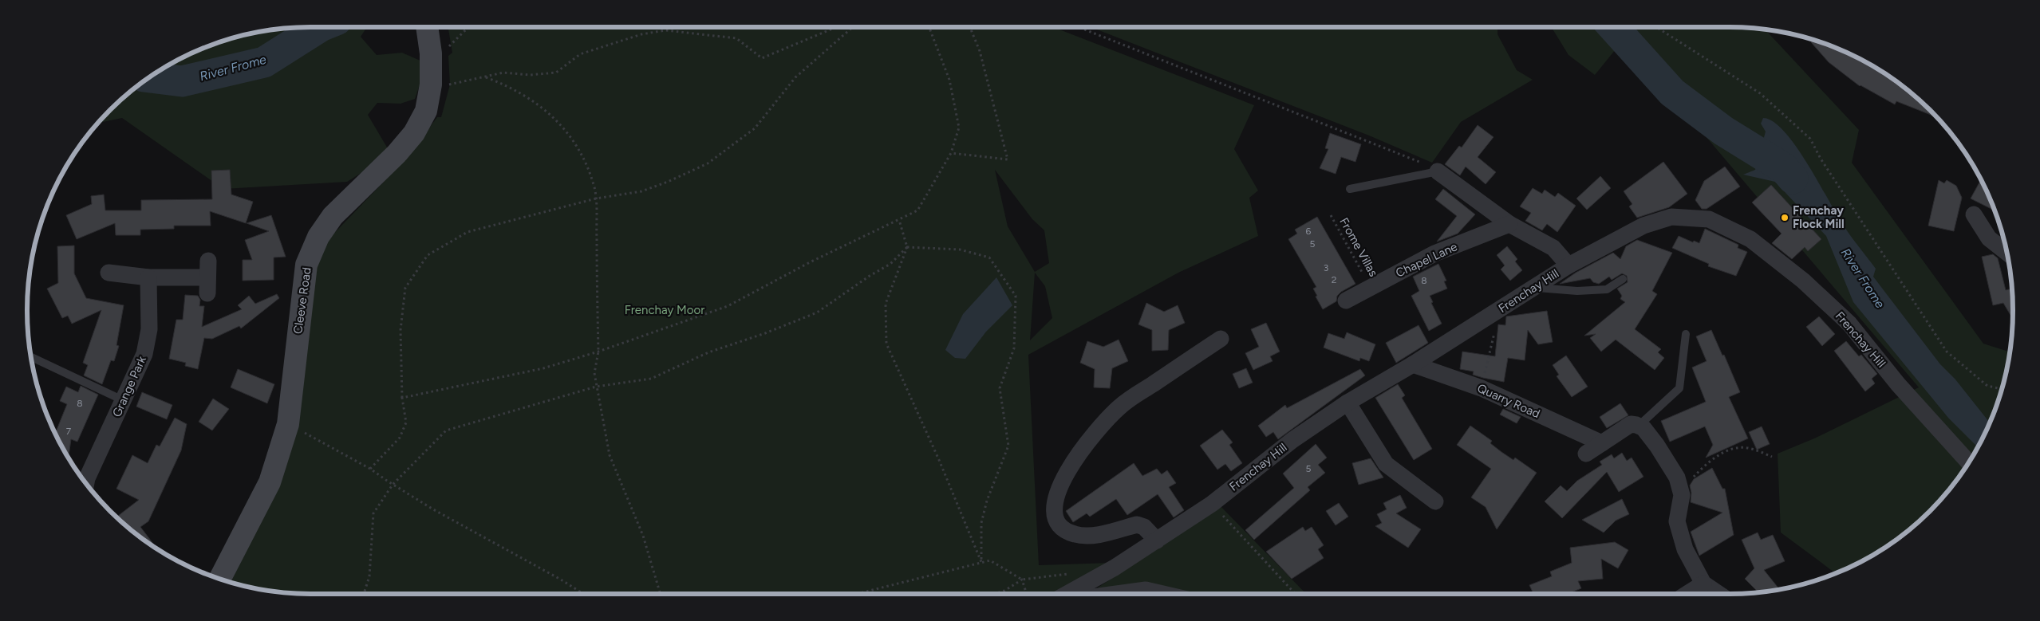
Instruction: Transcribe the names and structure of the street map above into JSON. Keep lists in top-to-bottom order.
{
  "streets": {
    "street": [
      "Chapel Lane",
      "Frenchay Hill",
      "Cleeve Road",
      "Grange Park",
      "Quarry Road"
    ],
    "path": ["Frome Villas"]
  },
  "crossings": [
    ["Frome Villas", "Chapel Lane"],
    ["Frenchay Hill", "Quarry Road"]
  ],
  "water": ["River Frome"],
  "parks": ["Frenchay Moor"],
  "places": ["Frenchay Flock Mill"],
  "house_numbers": [
    "6",
    "5",
    "3",
    "2",
    "8",
    "8",
    "7",
    "5"
  ]
}
